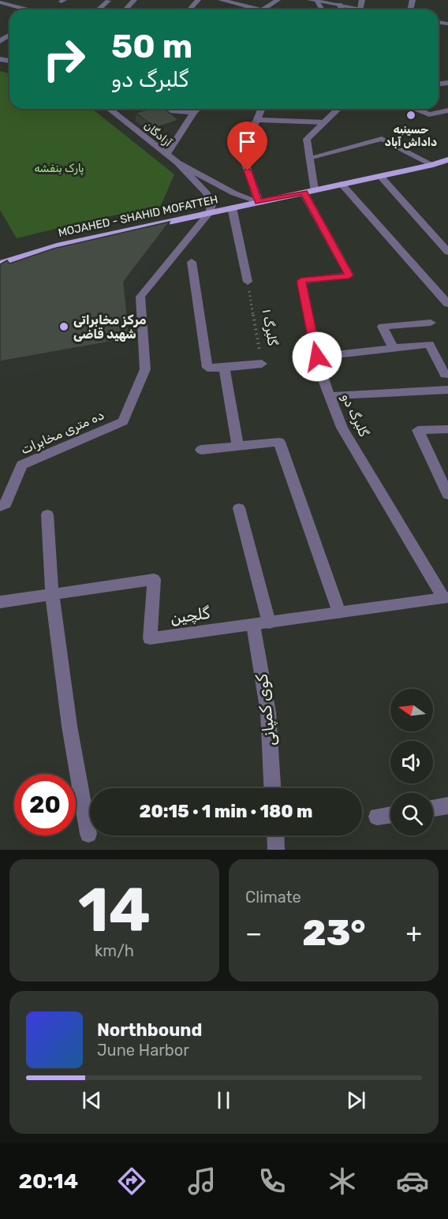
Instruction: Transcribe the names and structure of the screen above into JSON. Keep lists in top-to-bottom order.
{
  "streets": {
    "main road": ["MOJAHED - SHAHID MOFATTEH"],
    "street": [
      "آزادگان",
      "گلبرگ ۱",
      "گلبرگ دو",
      "ده متری مخابرات",
      "گلچین",
      "کوی کمپانی"
    ]
  },
  "crossings": [
    ["MOJAHED - SHAHID MOFATTEH", "گلبرگ دو"],
    ["MOJAHED - SHAHID MOFATTEH", "ده متری مخابرات"],
    ["گلبرگ دو", "گلچین"],
    ["گلچین", "کوی کمپانی"]
  ],
  "parks": ["پارک بنفشه"],
  "places": ["حسینیه داداش آباد", "مرکز مخابراتی شهید قاضی"],
  "north": "left",
  "page": {
    "turn": ["50 m", "گلبرگ دو"],
    "limit": "20",
    "trip": "20:15 · 1 min · 180 m",
    "tile": [
      ["14", "km/h"],
      "Climate"
    ],
    "heat": ["−", "23°", "+"],
    "song": ["Northbound", "June Harbor"],
    "tabs": "20:14"
  }
}
